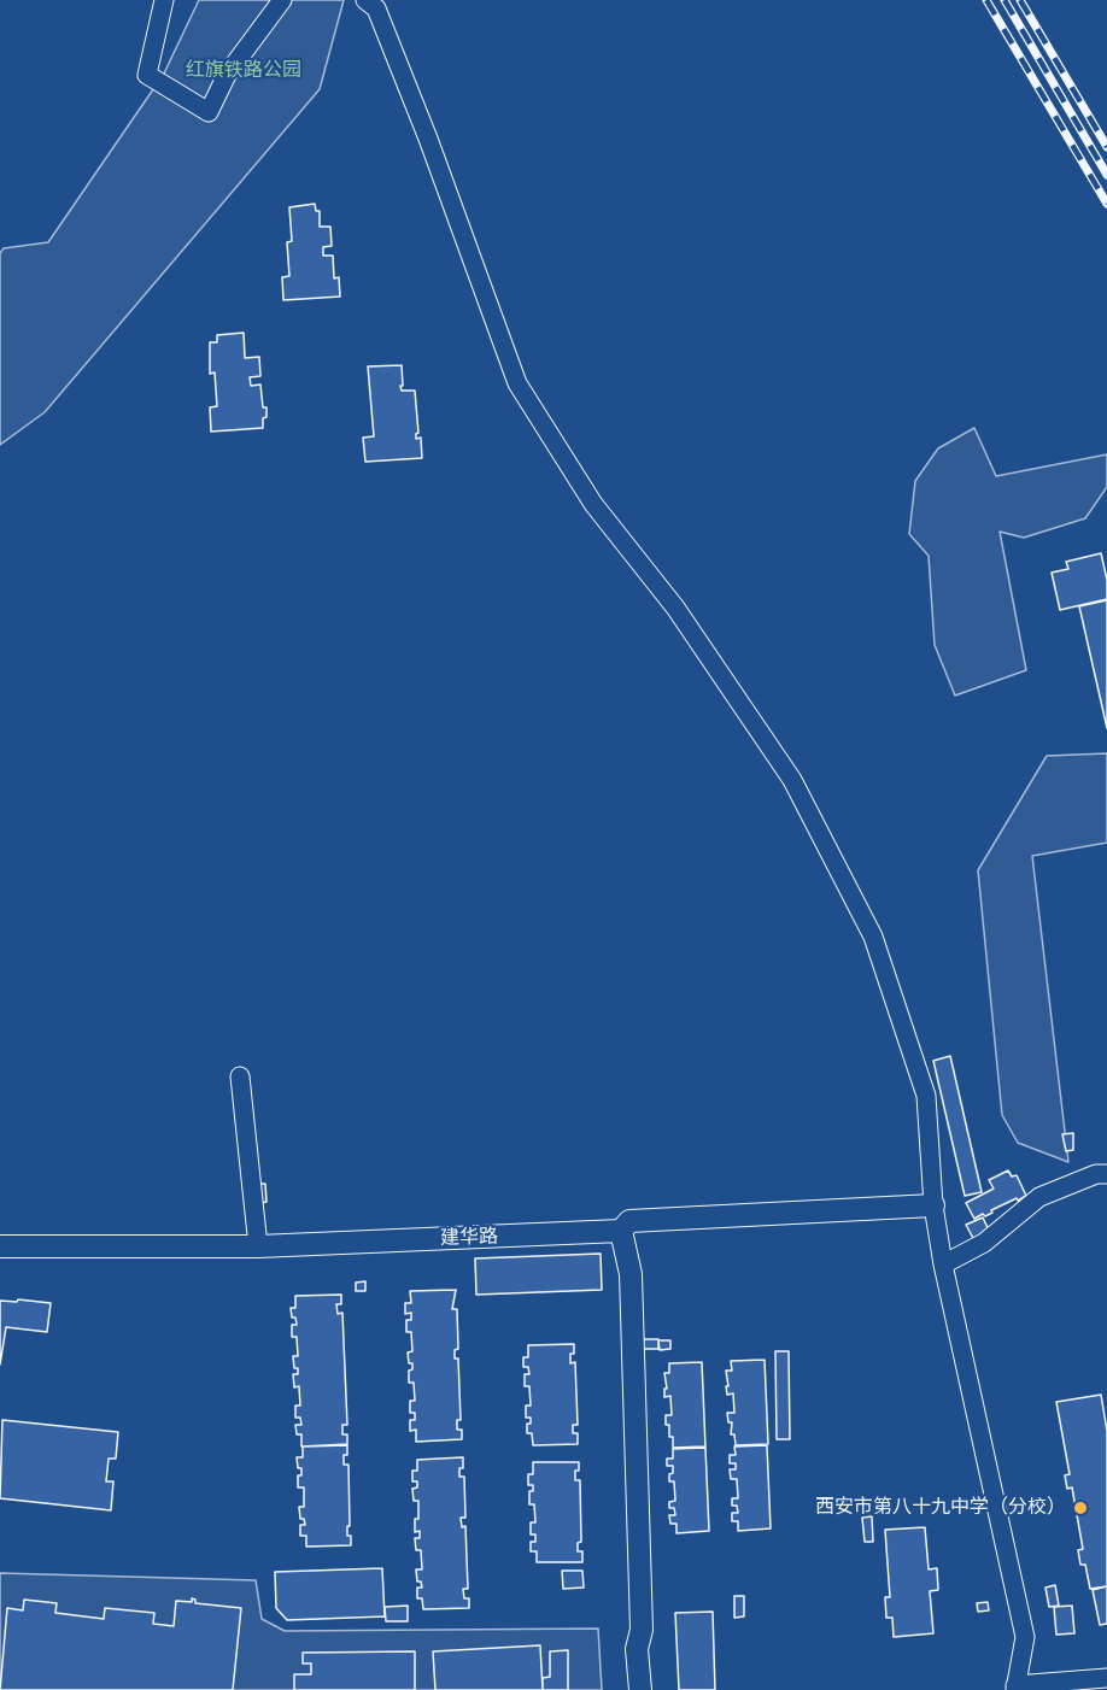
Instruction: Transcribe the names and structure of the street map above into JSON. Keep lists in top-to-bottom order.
{
  "streets": {
    "street": ["建华路"]
  },
  "parks": ["红旗铁路公园"],
  "places": ["西安市第八十九中学（分校）"]
}
